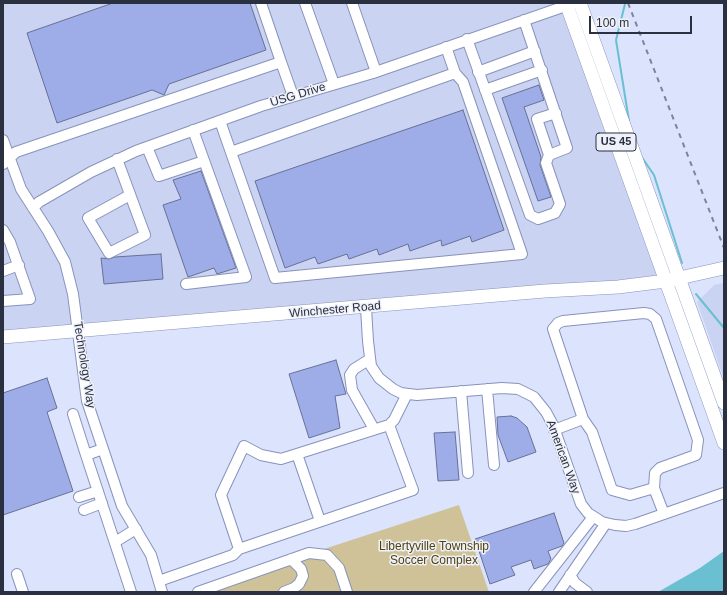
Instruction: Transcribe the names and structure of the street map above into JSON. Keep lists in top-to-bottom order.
{
  "streets": {
    "main road": ["US 45", "Winchester Road"],
    "street": ["USG Drive", "Technology Way", "American Way"]
  },
  "crossings": [
    ["USG Drive", "US 45"],
    ["USG Drive", "Technology Way"],
    ["US 45", "Winchester Road"],
    ["Winchester Road", "Technology Way"],
    ["Winchester Road", "American Way"]
  ],
  "parks": ["Libertyville Township Soccer Complex"],
  "scale_bar": "100 m"
}
